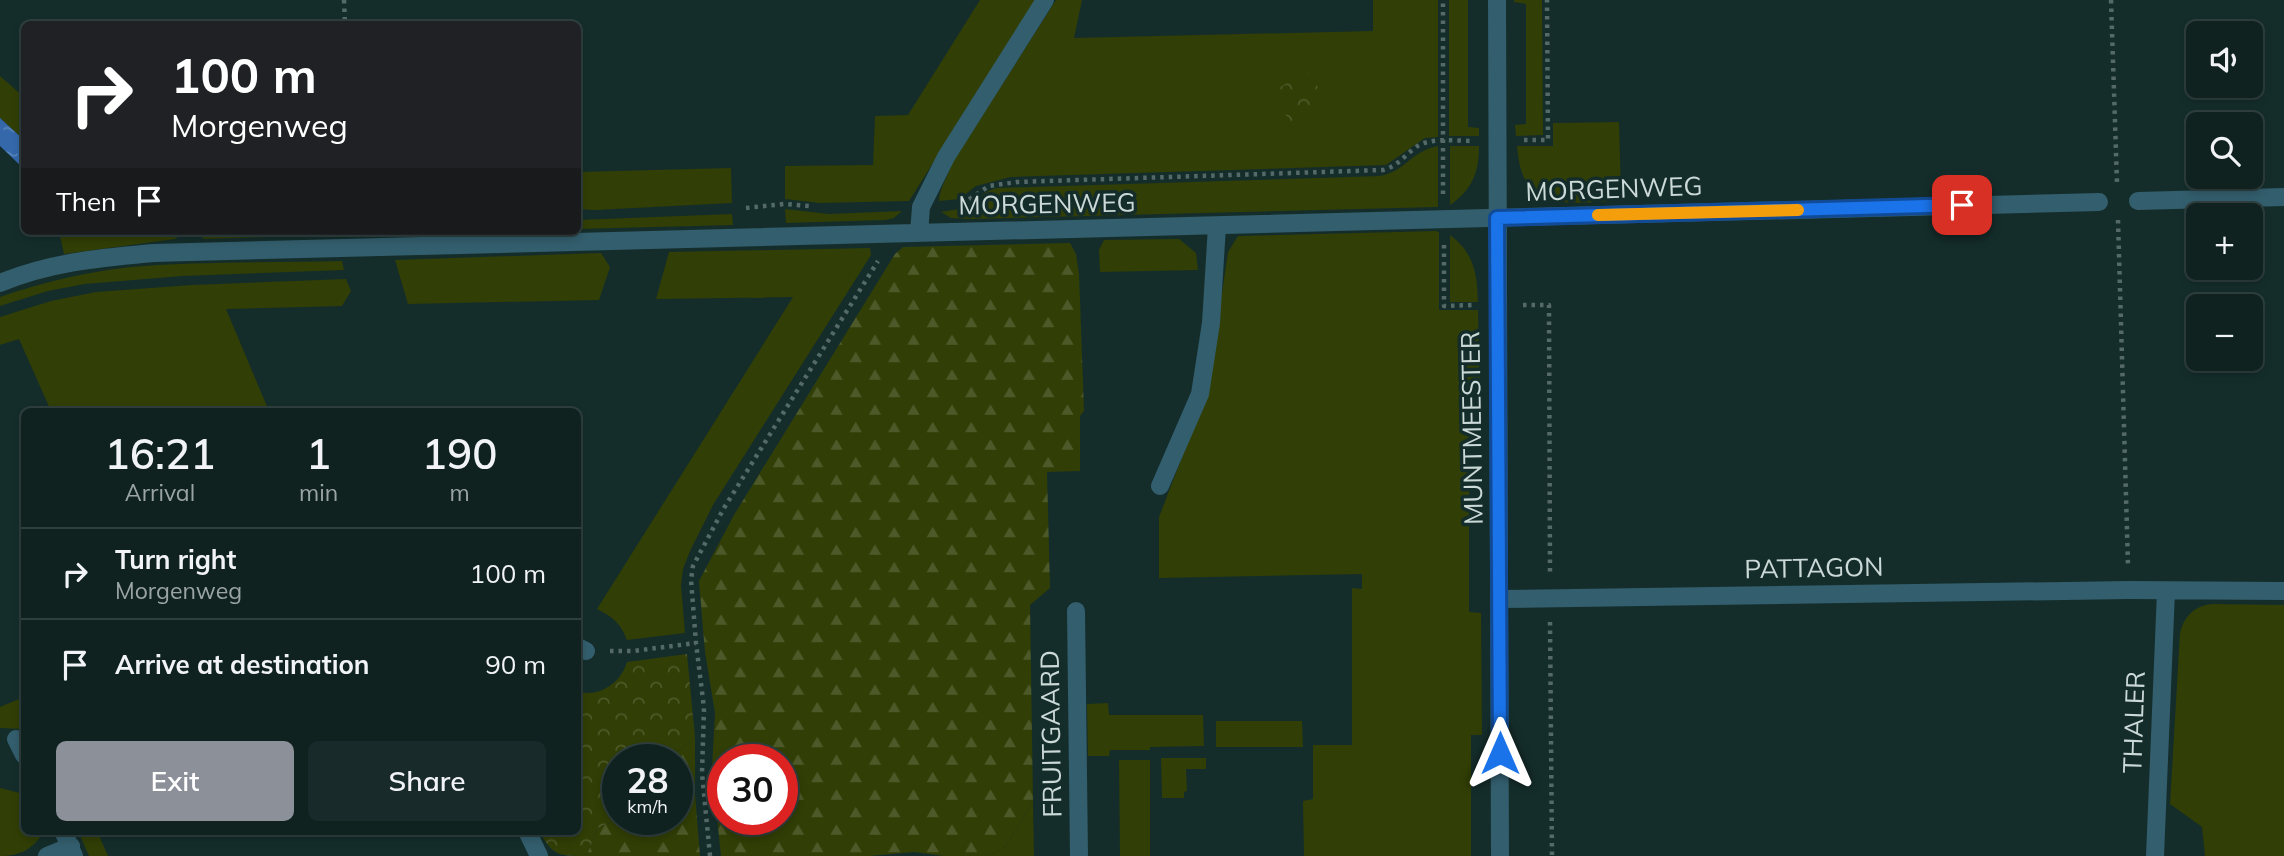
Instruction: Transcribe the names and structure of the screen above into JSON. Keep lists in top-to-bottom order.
{
  "streets": {
    "street": [
      "MORGENWEG",
      "MUNTMEESTER",
      "PATTAGON",
      "THALER",
      "FRUITGAARD"
    ]
  },
  "crossings": [
    ["MORGENWEG", "MUNTMEESTER"],
    ["MUNTMEESTER", "PATTAGON"],
    ["PATTAGON", "THALER"]
  ],
  "page": {
    "map_buttons": ["+", "−"],
    "turn": ["100 m", "Morgenweg"],
    "then": "Then",
    "eta": [
      "16:21",
      "Arrival",
      "1",
      "min",
      "190",
      "m"
    ],
    "list": [
      {
        "name": "Turn right",
        "note": "Morgenweg",
        "value": "100 m"
      },
      {
        "name": "Arrive at destination",
        "value": "90 m"
      }
    ],
    "buttons": ["Exit", "Share"],
    "speed": "28 km/h",
    "limit": "30"
  }
}
